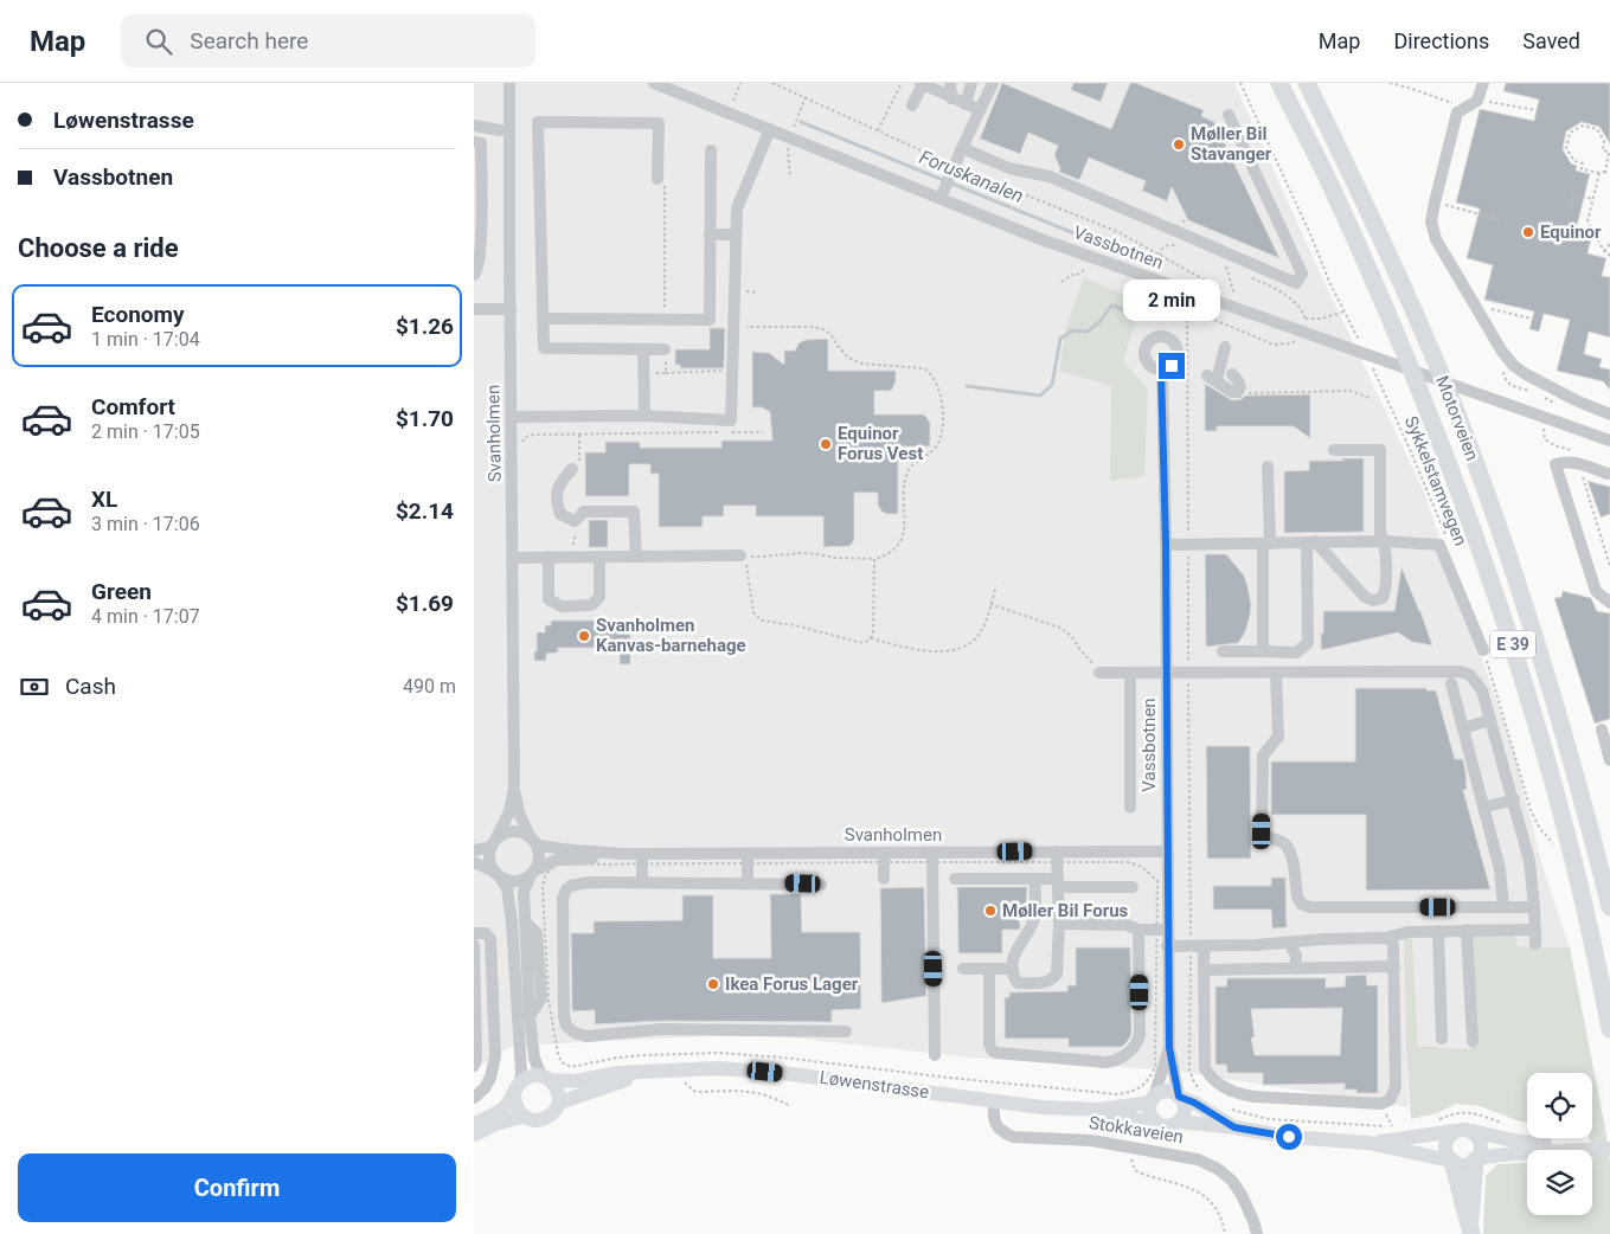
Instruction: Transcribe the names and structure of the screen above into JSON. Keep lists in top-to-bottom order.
{
  "streets": {
    "highway": ["Motorveien", "E 39"],
    "main road": ["Løwenstrasse"],
    "street": ["Vassbotnen", "Svanholmen", "Stokkaveien"],
    "path": ["Sykkelstamvegen"]
  },
  "crossings": [
    ["Vassbotnen", "Svanholmen"],
    ["Vassbotnen", "Løwenstrasse"],
    ["Motorveien", "E 39"],
    ["Løwenstrasse", "Stokkaveien"]
  ],
  "water": ["Foruskanalen"],
  "places": [
    "Møller Bil Stavanger",
    "Equinor",
    "Equinor Forus Vest",
    "Svanholmen Kanvas-barnehage",
    "Møller Bil Forus",
    "Ikea Forus Lager"
  ],
  "page": {
    "header": "Map",
    "search": "Search here",
    "nav": ["Map", "Directions", "Saved"],
    "banner": ["Løwenstrasse", "Vassbotnen"],
    "heading": "Choose a ride",
    "bubble": "2 min",
    "list": [
      {
        "name": "Economy",
        "note": "1 min · 17:04",
        "value": "$1.26"
      },
      {
        "name": "Comfort",
        "note": "2 min · 17:05",
        "value": "$1.70"
      },
      {
        "name": "XL",
        "note": "3 min · 17:06",
        "value": "$2.14"
      },
      {
        "name": "Green",
        "note": "4 min · 17:07",
        "value": "$1.69"
      }
    ],
    "pay": ["Cash", "490 m"],
    "buttons": "Confirm"
  }
}
